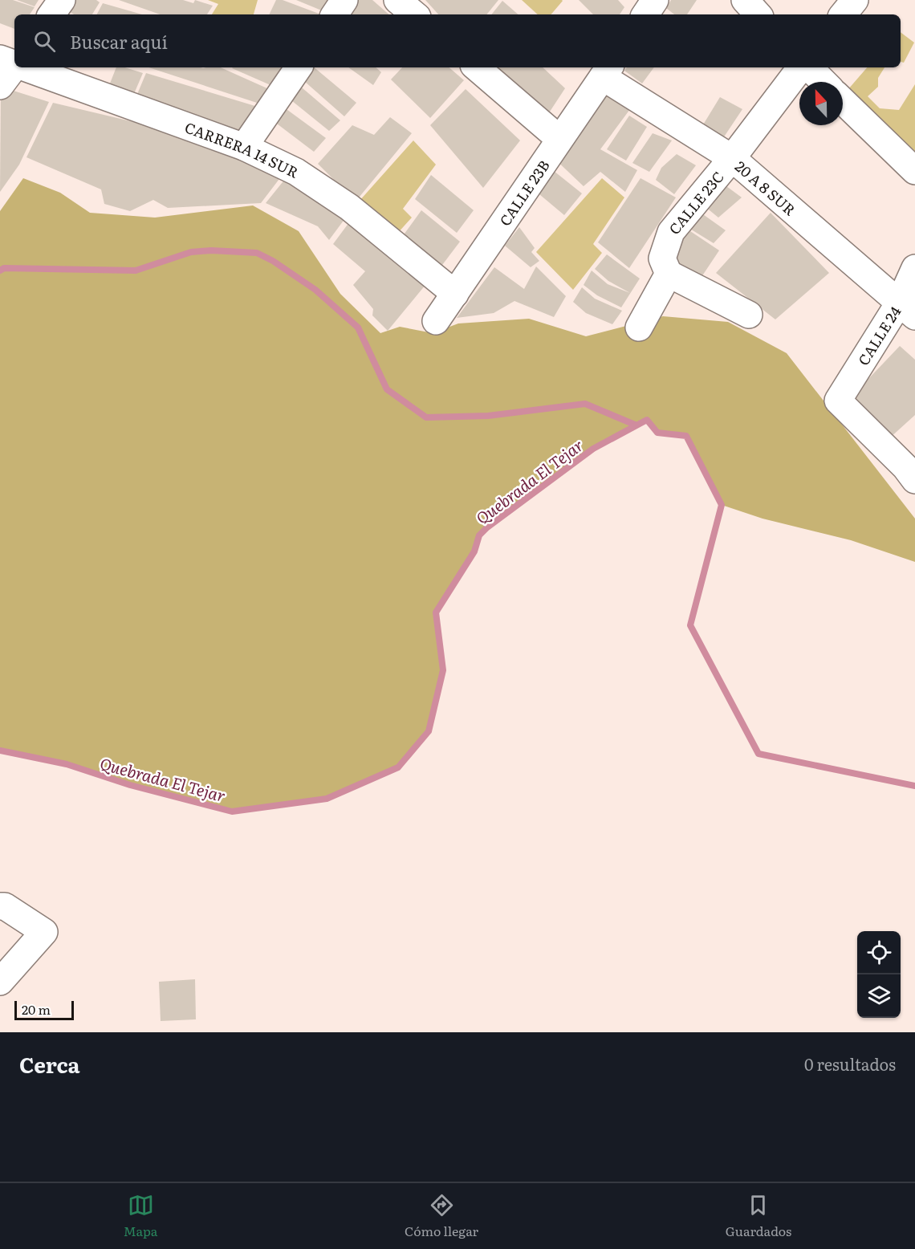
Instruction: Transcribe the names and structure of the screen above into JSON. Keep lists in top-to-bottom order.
{
  "streets": {
    "street": [
      "CARRERA 14 SUR",
      "20 A 8 SUR",
      "CALLE 23B",
      "CALLE 23C",
      "CALLE 24"
    ]
  },
  "crossings": [
    ["CARRERA 14 SUR", "CALLE 23B"],
    ["20 A 8 SUR", "CALLE 23B"],
    ["20 A 8 SUR", "CALLE 23C"],
    ["20 A 8 SUR", "CALLE 24"]
  ],
  "water": ["Quebrada El Tejar"],
  "scale_bar": "20 m",
  "north": "top",
  "page": {
    "search": "Buscar aquí",
    "scale": "20 m",
    "heading": ["Cerca", "0 resultados"],
    "nav": ["Mapa", "Cómo llegar", "Guardados"]
  }
}
